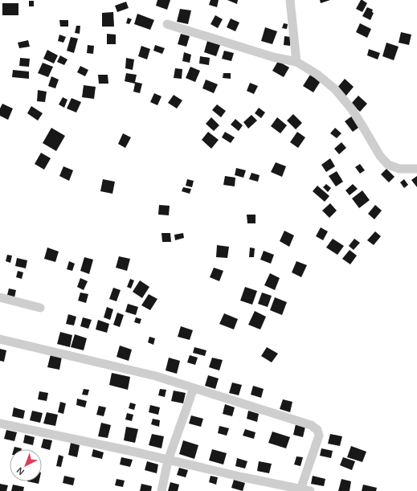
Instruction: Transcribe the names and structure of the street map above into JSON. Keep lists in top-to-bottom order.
{
  "north": "bottom left"
}
